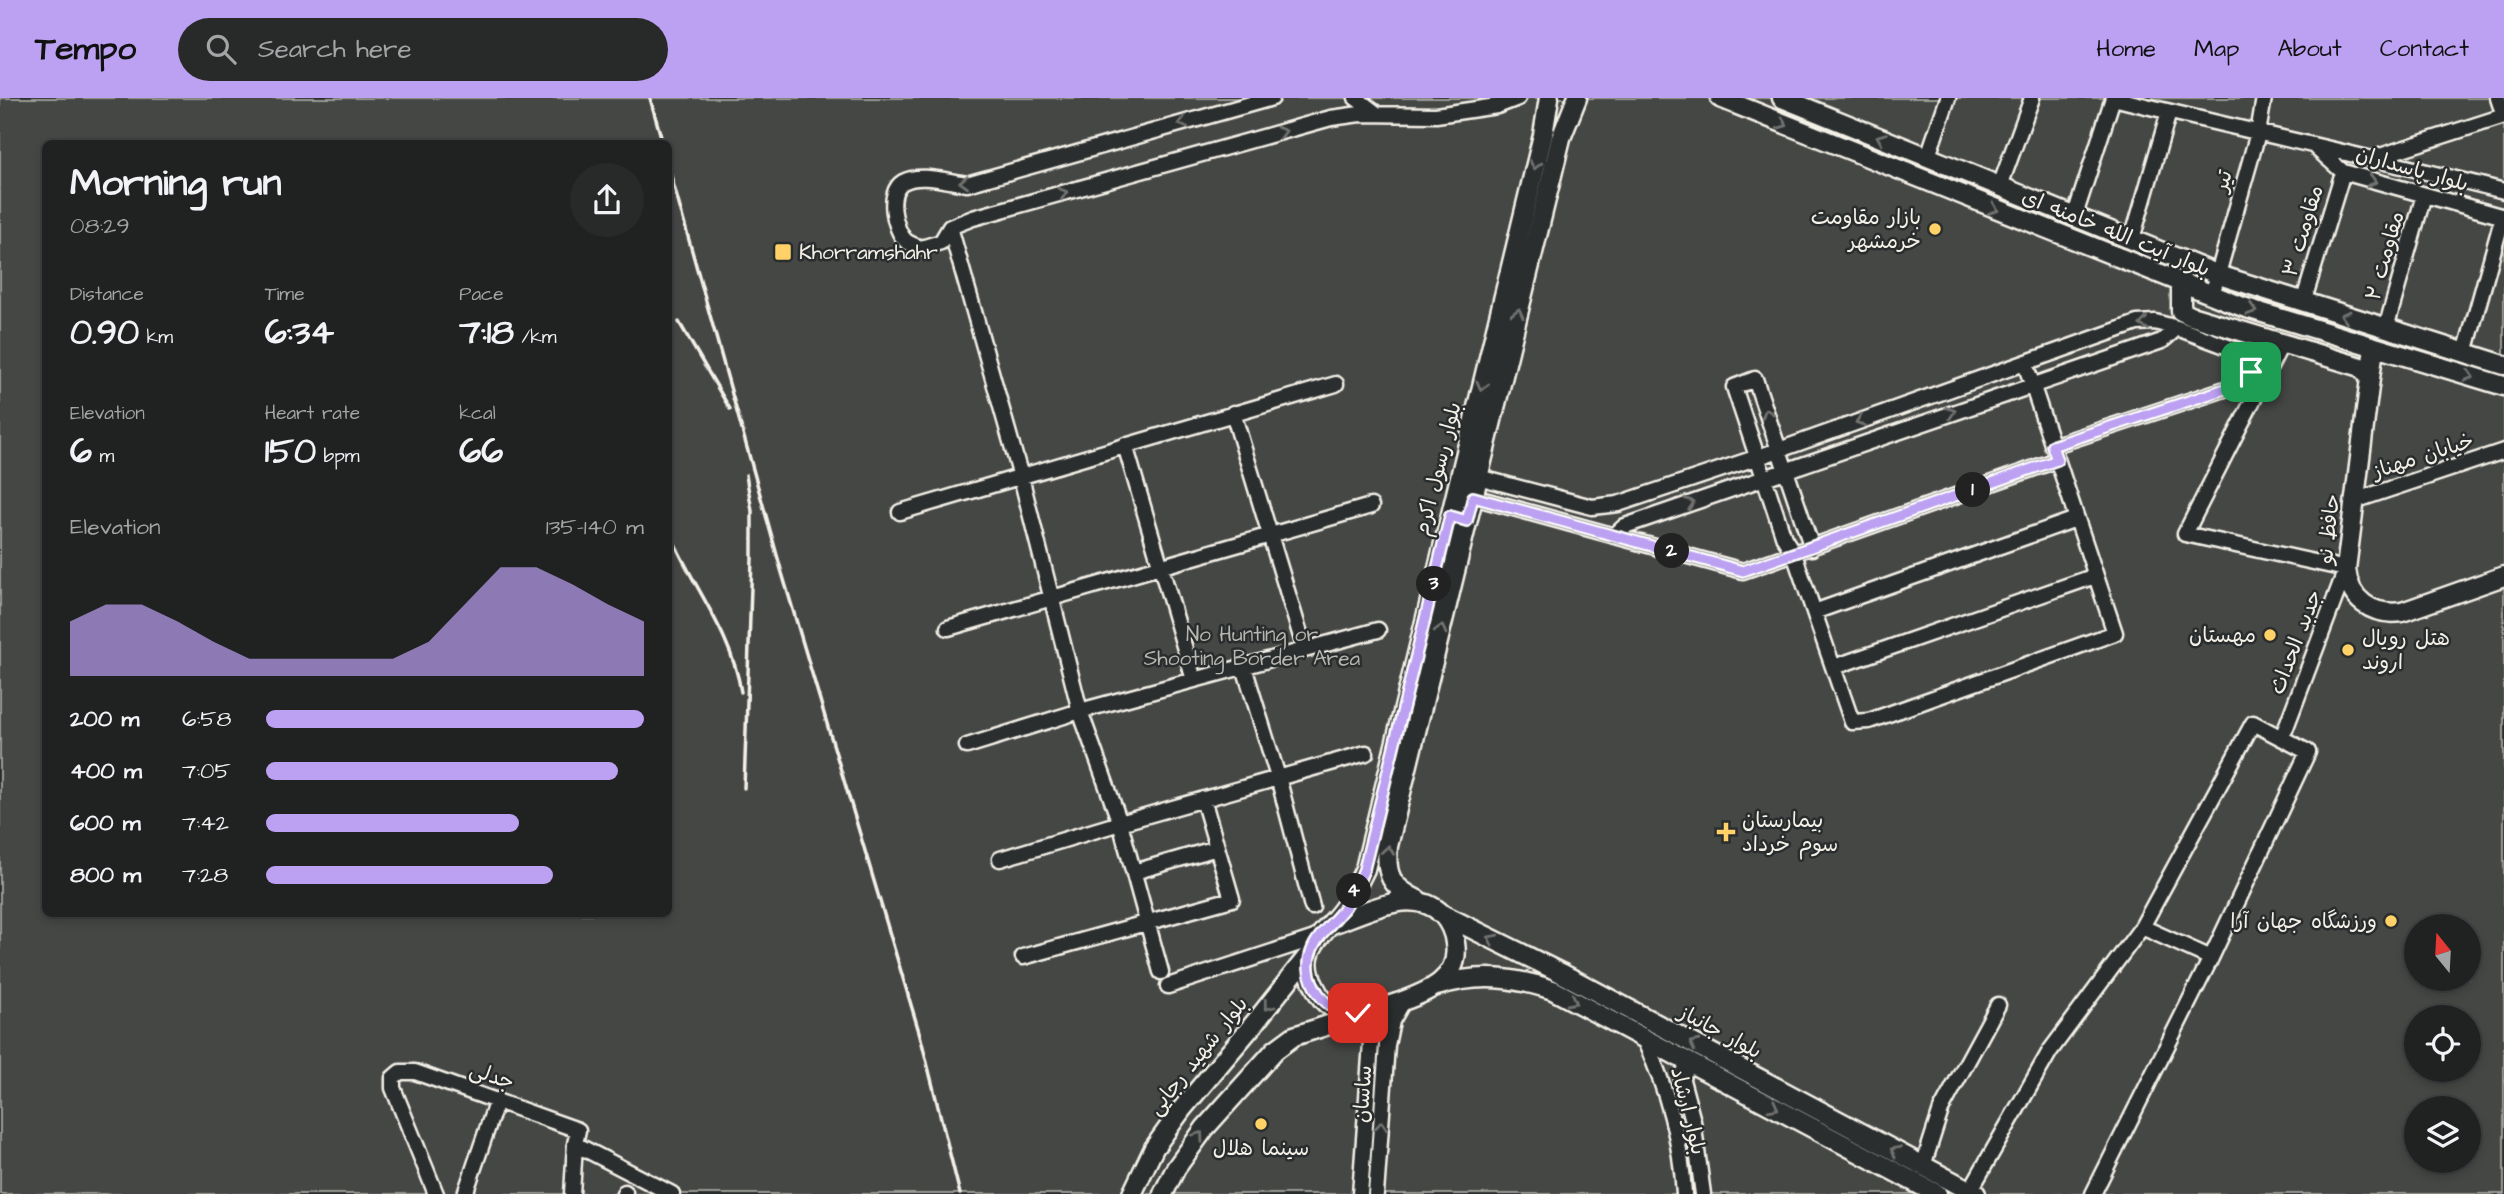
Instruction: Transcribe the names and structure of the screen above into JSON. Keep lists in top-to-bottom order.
{
  "streets": {
    "main road": [
      "بلوار آیت الله خامنه ای",
      "بلوار رسول اکرم",
      "حافظ نو",
      "بلوار جانباز",
      "بلوار شهید رجایی"
    ],
    "street": [
      "بلوار پاسداران",
      "تیر",
      "مقاومت ۳",
      "مقاومت ۲",
      "خیابان مهناز",
      "جدبد الحداث",
      "جدلی",
      "ساسان",
      "بلوار ارشاد"
    ]
  },
  "crossings": [
    ["بلوار پاسداران", "تیر"],
    ["بلوار پاسداران", "مقاومت ۳"],
    ["بلوار پاسداران", "مقاومت ۲"],
    ["تیر", "بلوار آیت الله خامنه ای"],
    ["مقاومت ۳", "بلوار آیت الله خامنه ای"],
    ["بلوار آیت الله خامنه ای", "مقاومت ۲"],
    ["بلوار آیت الله خامنه ای", "حافظ نو"],
    ["خیابان مهناز", "حافظ نو"],
    ["بلوار رسول اکرم", "بلوار جانباز"],
    ["بلوار رسول اکرم", "بلوار شهید رجایی"],
    ["بلوار رسول اکرم", "ساسان"],
    ["حافظ نو", "جدبد الحداث"],
    ["بلوار جانباز", "بلوار شهید رجایی"],
    ["بلوار جانباز", "ساسان"],
    ["بلوار جانباز", "بلوار ارشاد"],
    ["بلوار شهید رجایی", "ساسان"]
  ],
  "parks": ["No Hunting or Shooting Border Area"],
  "places": {
    "other": [
      "بازار مقاومت خرمشهر",
      "مهستان",
      "هتل رویال اروند",
      "ورزشگاه جهان آرا",
      "سینما هلال"
    ],
    "transit": ["Khorramshahr"],
    "health": ["بیمارستان سوم خرداد"]
  },
  "north": "top",
  "page": {
    "header": "Tempo",
    "search": "Search here",
    "nav": [
      "Home",
      "Map",
      "About",
      "Contact"
    ],
    "heading": ["Morning run", "08:29"],
    "stats": [
      ["Distance", "0.90 km"],
      ["Time", "6:34"],
      ["Pace", "7:18 /km"],
      ["Elevation", "6 m"],
      ["Heart rate", "150 bpm"],
      ["kcal", "66"]
    ],
    "pins": [
      "1",
      "2",
      "3",
      "4"
    ],
    "chart": ["Elevation", "135–140 m"],
    "list": [
      {
        "name": "200 m",
        "note": "6:58"
      },
      {
        "name": "400 m",
        "note": "7:05"
      },
      {
        "name": "600 m",
        "note": "7:42"
      },
      {
        "name": "800 m",
        "note": "7:28"
      }
    ]
  }
}
